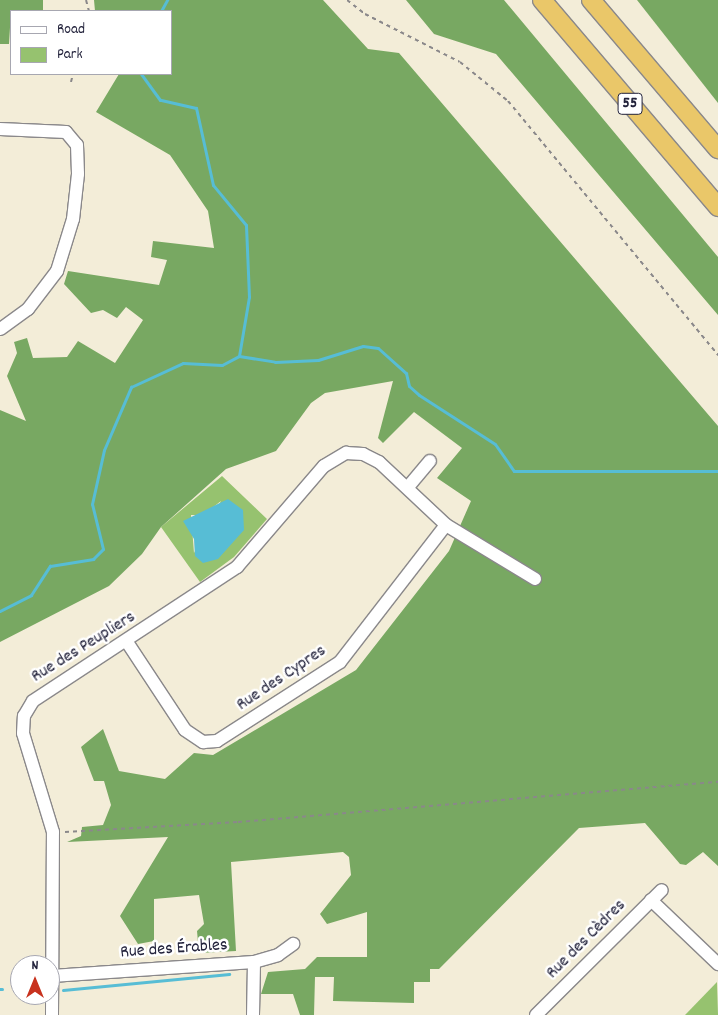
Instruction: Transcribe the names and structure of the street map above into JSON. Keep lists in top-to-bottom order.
{
  "streets": {
    "highway": ["55"],
    "street": [
      "Rue des Peupliers",
      "Rue des Cypres",
      "Rue des Cèdres",
      "Rue des Érables"
    ]
  },
  "crossings": [
    ["Rue des Peupliers", "Rue des Cypres"]
  ],
  "legend": ["Road", "Park"],
  "north": "top"
}
